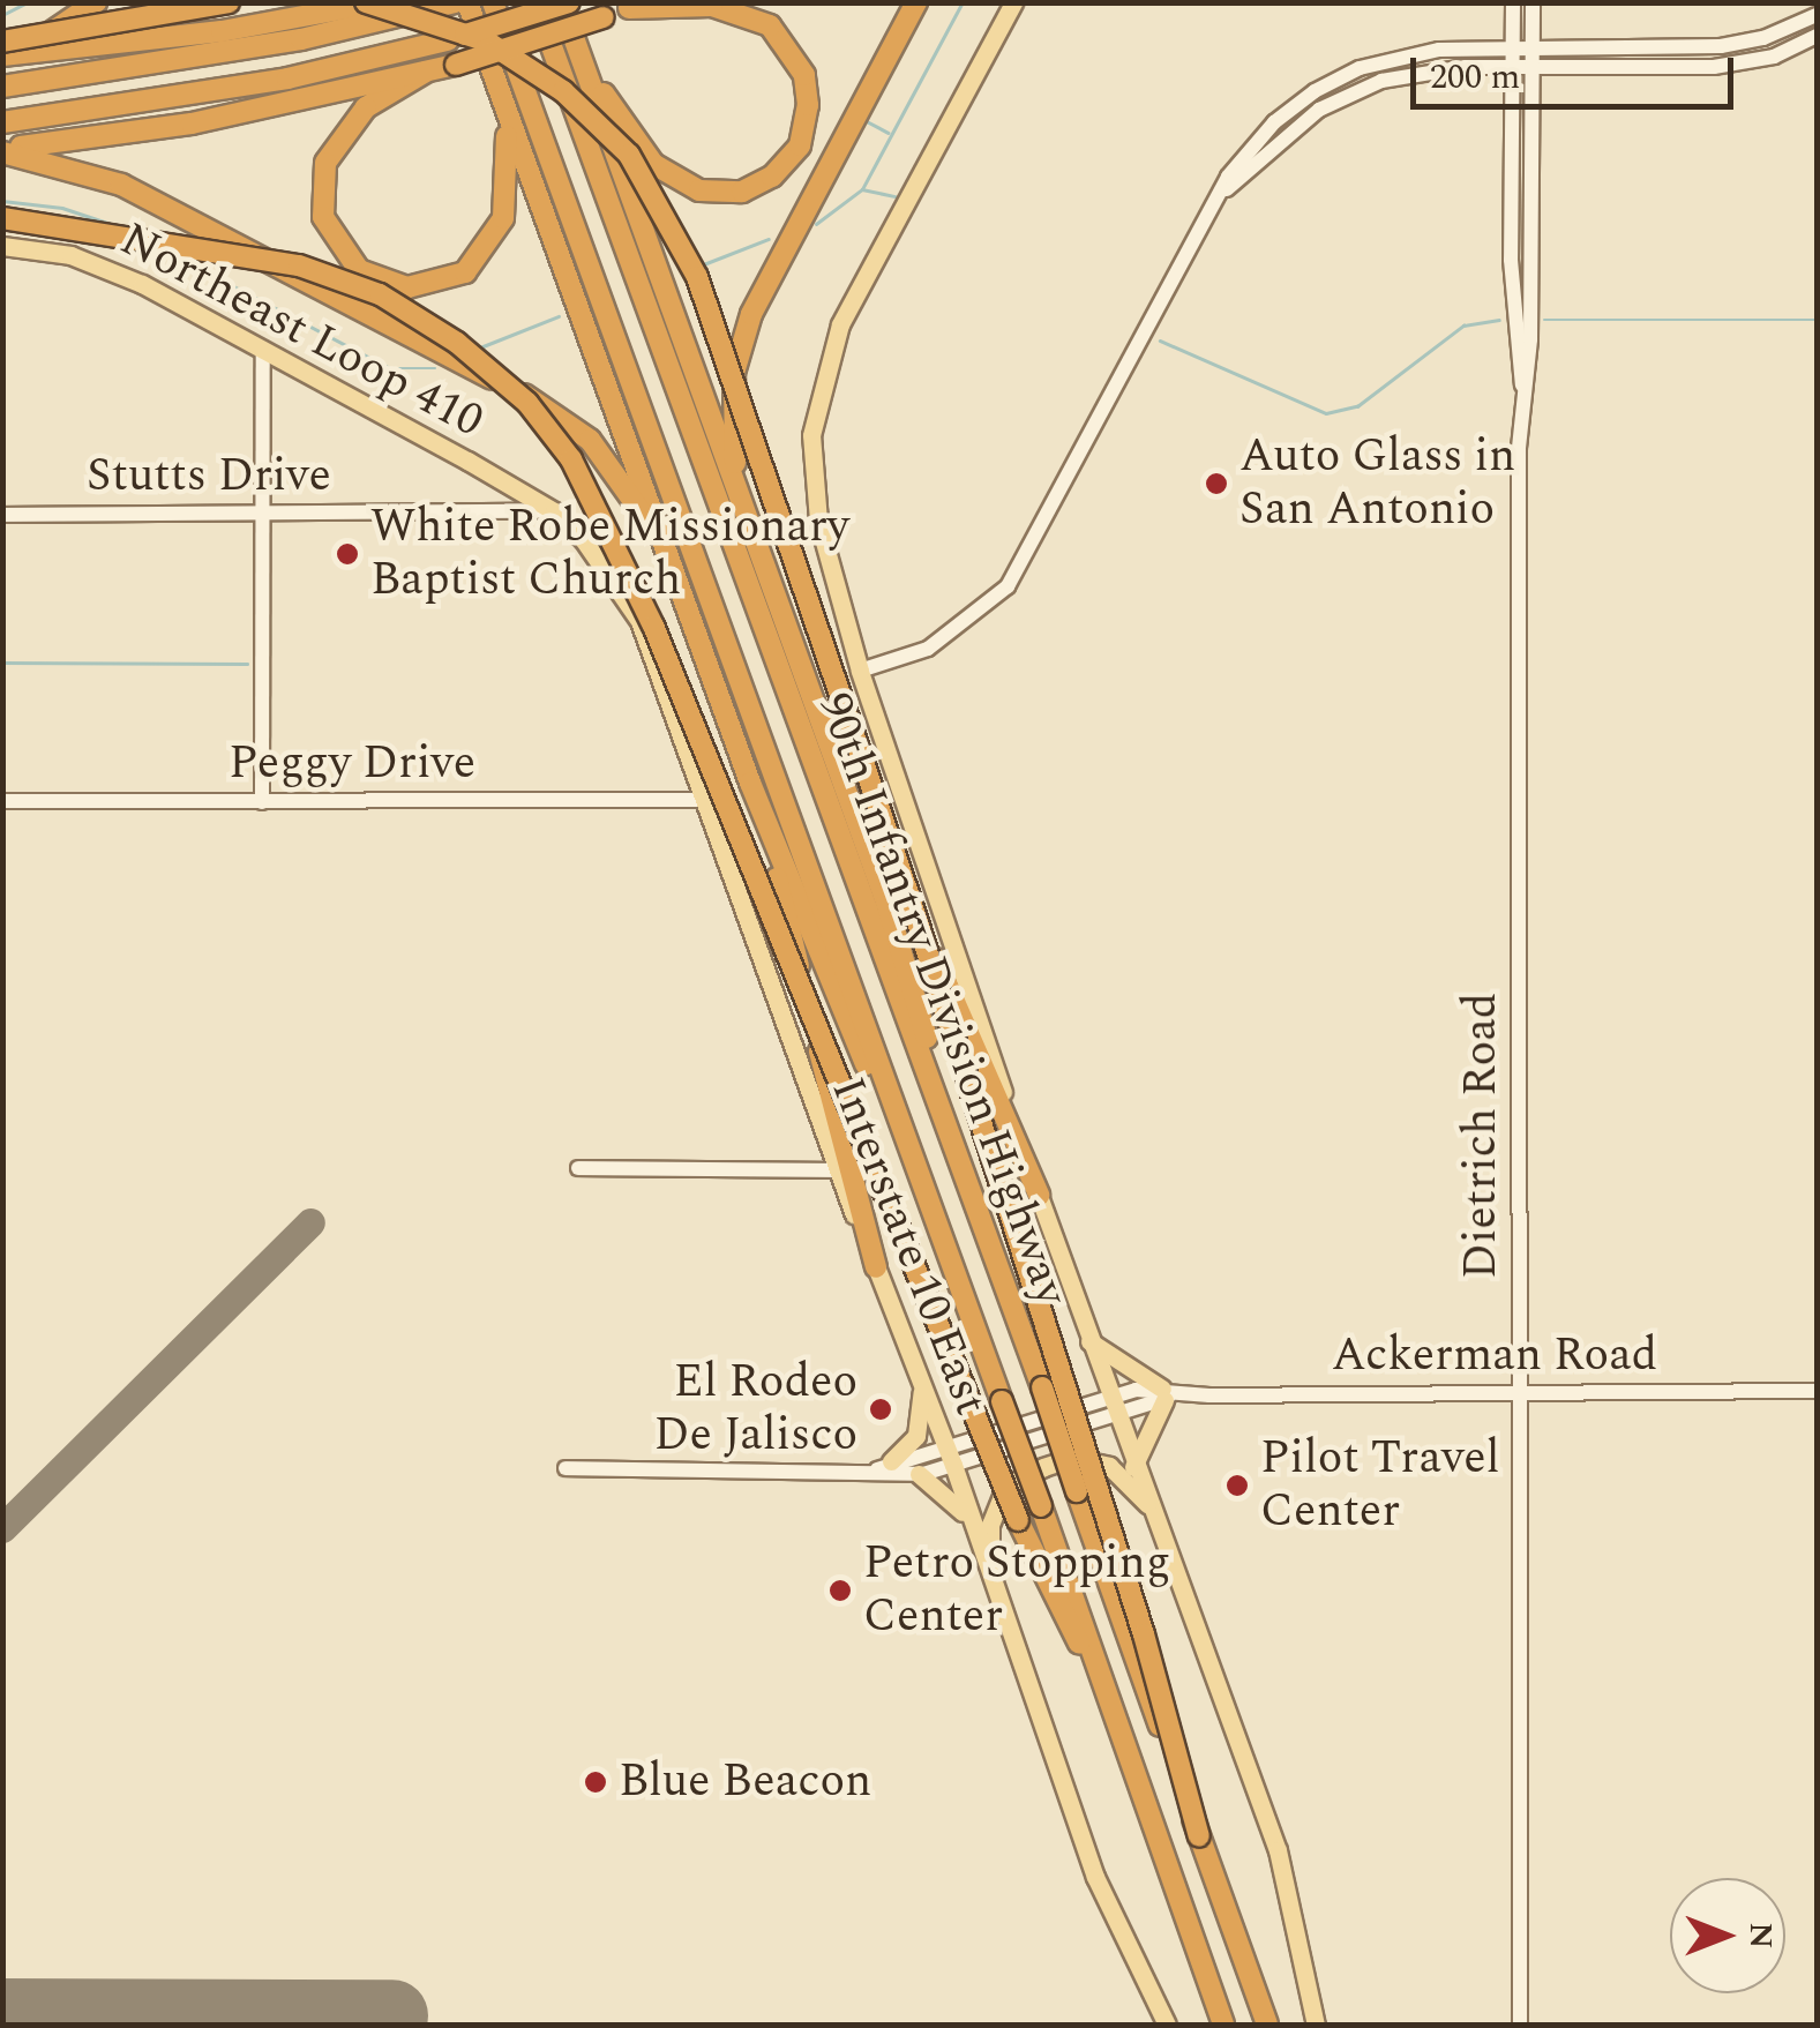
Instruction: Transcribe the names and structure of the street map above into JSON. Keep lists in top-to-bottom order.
{
  "streets": {
    "highway": ["90th Infantry Division Highway"],
    "main road": ["Northeast Loop 410", "Interstate 10 East"],
    "street": [
      "Stutts Drive",
      "Peggy Drive",
      "Dietrich Road",
      "Ackerman Road"
    ]
  },
  "crossings": [
    ["Northeast Loop 410", "Stutts Drive"],
    ["Northeast Loop 410", "Interstate 10 East"],
    ["Stutts Drive", "Interstate 10 East"],
    ["Peggy Drive", "Interstate 10 East"],
    ["Dietrich Road", "Ackerman Road"],
    ["Interstate 10 East", "Ackerman Road"]
  ],
  "places": [
    "Auto Glass in San Antonio",
    "White Robe Missionary Baptist Church",
    "El Rodeo De Jalisco",
    "Pilot Travel Center",
    "Petro Stopping Center",
    "Blue Beacon"
  ],
  "scale_bar": "200 m",
  "north": "right"
}
